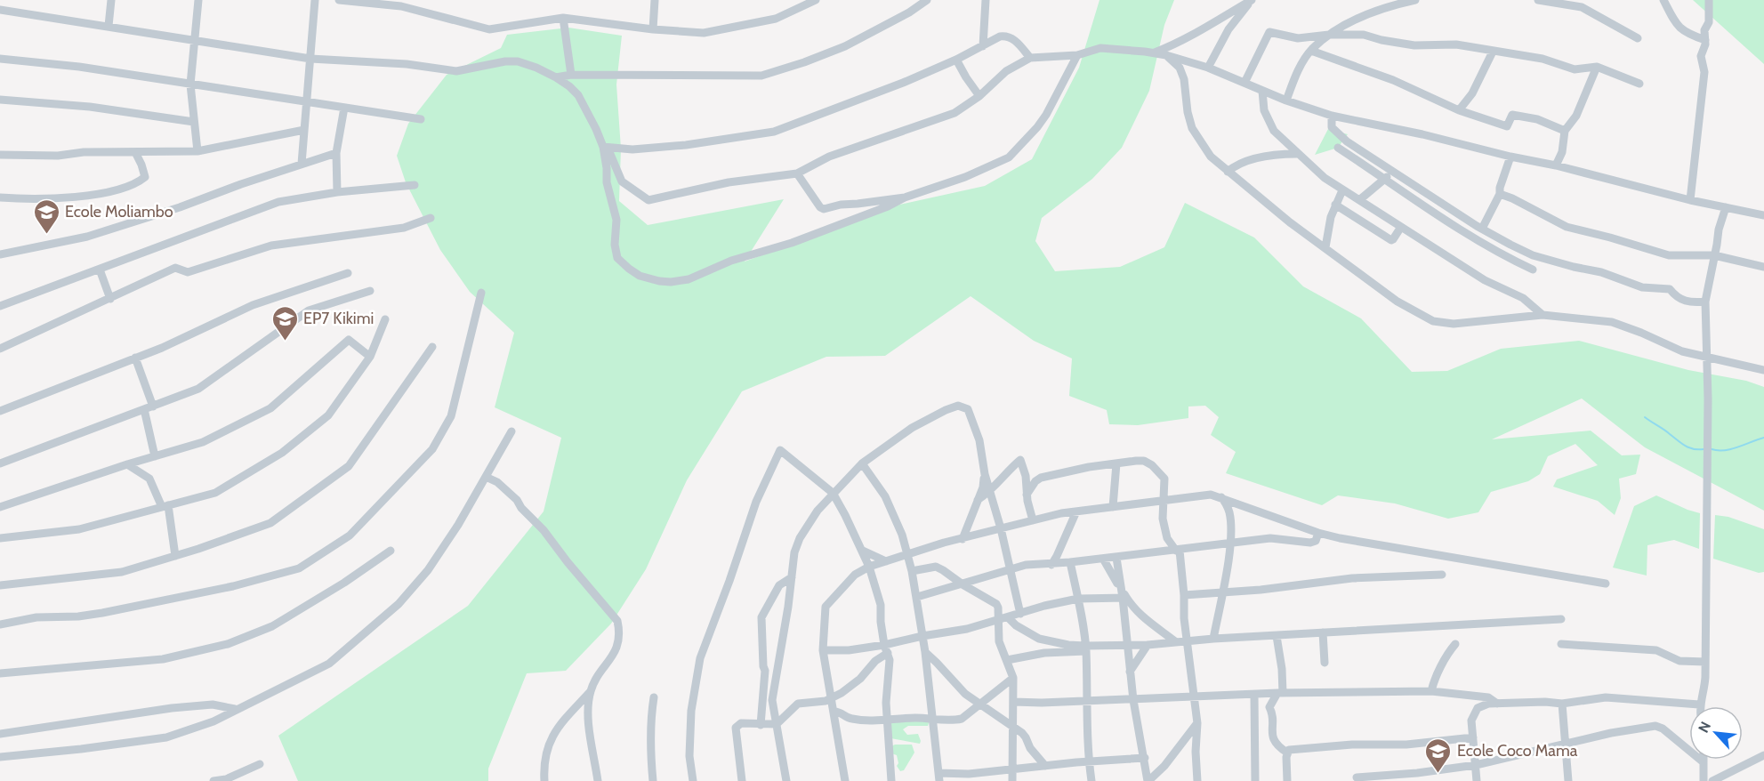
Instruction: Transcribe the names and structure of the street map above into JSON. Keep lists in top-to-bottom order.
{
  "places": {
    "school or university": ["Ecole Moliambo", "EP7 Kikimi", "Ecole Coco Mama"]
  },
  "north": "top left"
}
